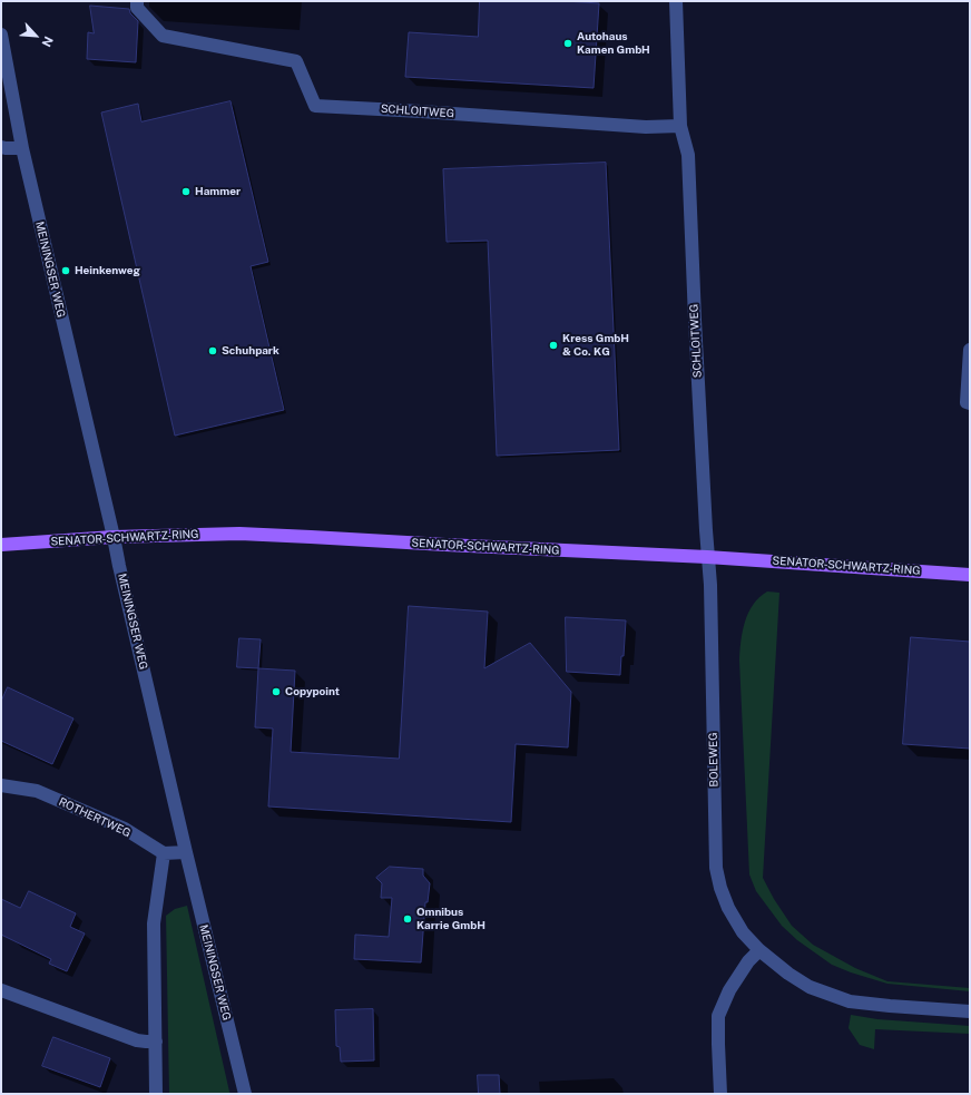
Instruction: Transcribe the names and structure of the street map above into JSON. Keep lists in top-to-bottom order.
{
  "streets": {
    "main road": ["SENATOR-SCHWARTZ-RING"],
    "street": [
      "SCHLOITWEG",
      "MEININGSER WEG",
      "BOLEWEG",
      "ROTHERTWEG"
    ]
  },
  "crossings": [
    ["SCHLOITWEG", "SENATOR-SCHWARTZ-RING"],
    ["SCHLOITWEG", "BOLEWEG"],
    ["MEININGSER WEG", "SENATOR-SCHWARTZ-RING"],
    ["SENATOR-SCHWARTZ-RING", "BOLEWEG"]
  ],
  "places": [
    "Autohaus Kamen GmbH",
    "Hammer",
    "Heinkenweg",
    "Kress GmbH & Co. KG",
    "Schuhpark",
    "Copypoint",
    "Omnibus Karrie GmbH"
  ],
  "north": "bottom right"
}
